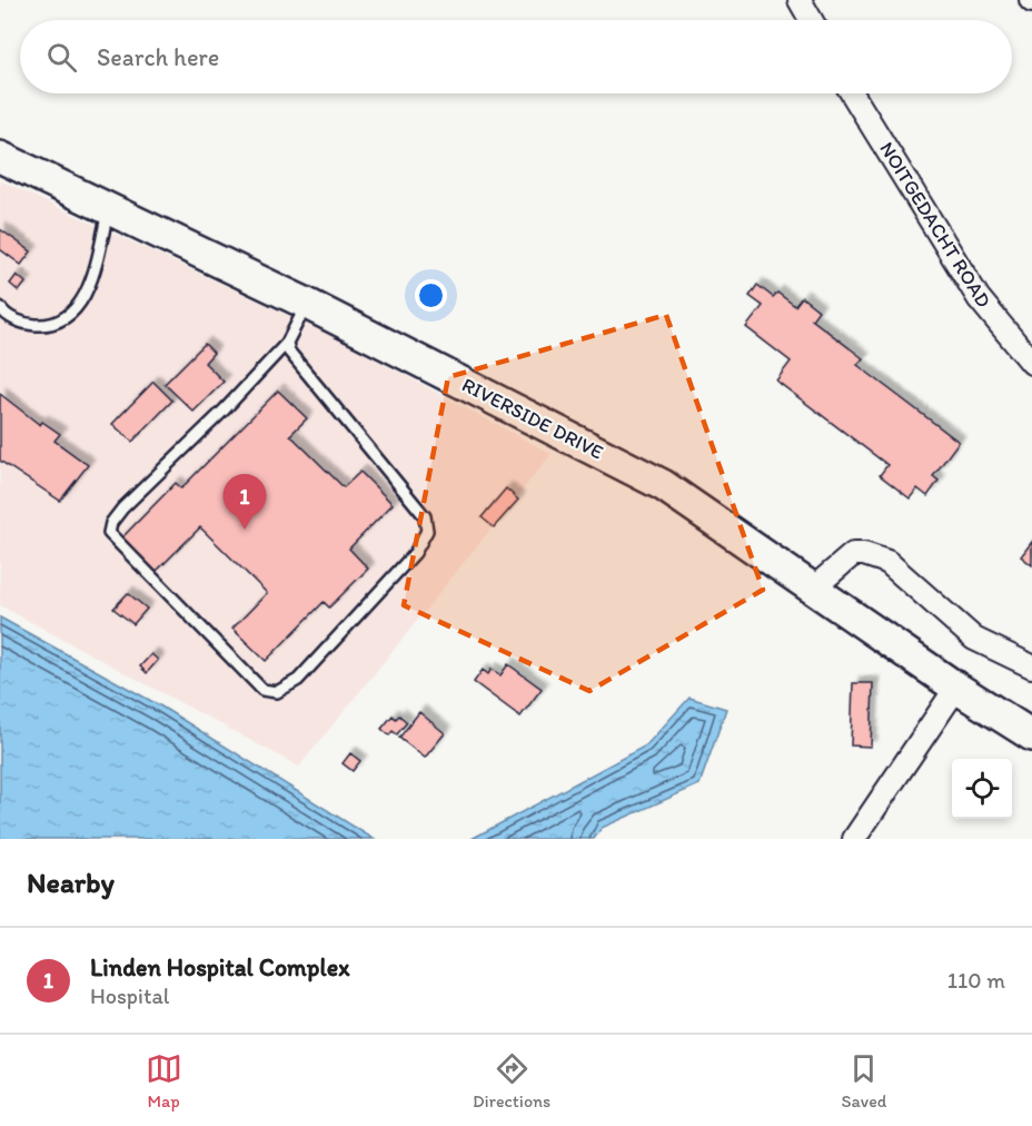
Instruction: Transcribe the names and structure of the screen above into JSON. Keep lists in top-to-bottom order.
{
  "streets": {
    "street": ["NOITGEDACHT ROAD", "RIVERSIDE DRIVE"]
  },
  "page": {
    "search": "Search here",
    "pins": "1",
    "heading": "Nearby",
    "list": [
      {
        "mark": "1",
        "name": "Linden Hospital Complex",
        "note": "Hospital",
        "value": "110 m"
      }
    ],
    "nav": ["Map", "Directions", "Saved"]
  }
}
